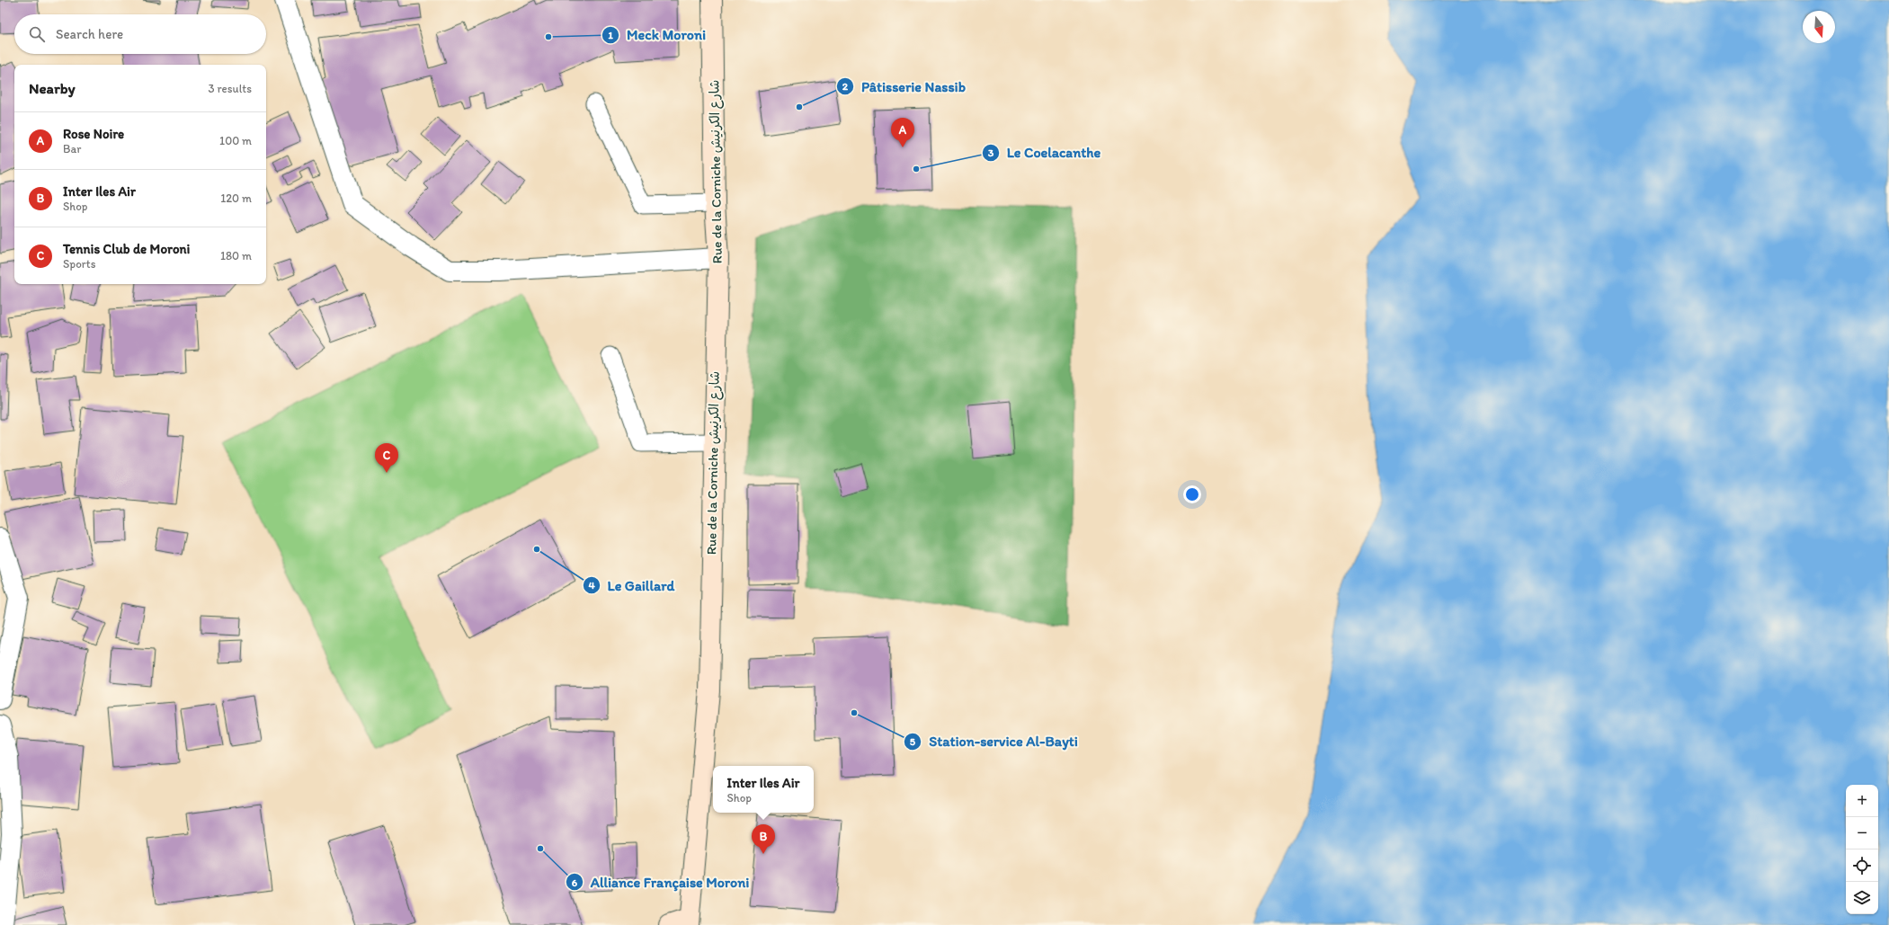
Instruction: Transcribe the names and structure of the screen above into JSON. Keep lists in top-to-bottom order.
{
  "streets": {
    "main road": ["Rue de la Corniche شارع الكرنيش"]
  },
  "places": [
    "Meck Moroni",
    "Pâtisserie Nassib",
    "Le Coelacanthe",
    "Le Gaillard",
    "Station-service Al-Bayti",
    "Alliance Française Moroni"
  ],
  "north": "bottom",
  "page": {
    "search": "Search here",
    "heading": ["Nearby", "3 results"],
    "list": [
      {
        "mark": "A",
        "name": "Rose Noire",
        "note": "Bar",
        "value": "100 m"
      },
      {
        "mark": "B",
        "name": "Inter Iles Air",
        "note": "Shop",
        "value": "120 m"
      },
      {
        "mark": "C",
        "name": "Tennis Club de Moroni",
        "note": "Sports",
        "value": "180 m"
      }
    ],
    "pins": ["A", "C", "B"],
    "popup": ["Inter Iles Air", "Shop"],
    "map_buttons": ["+", "−"]
  }
}
